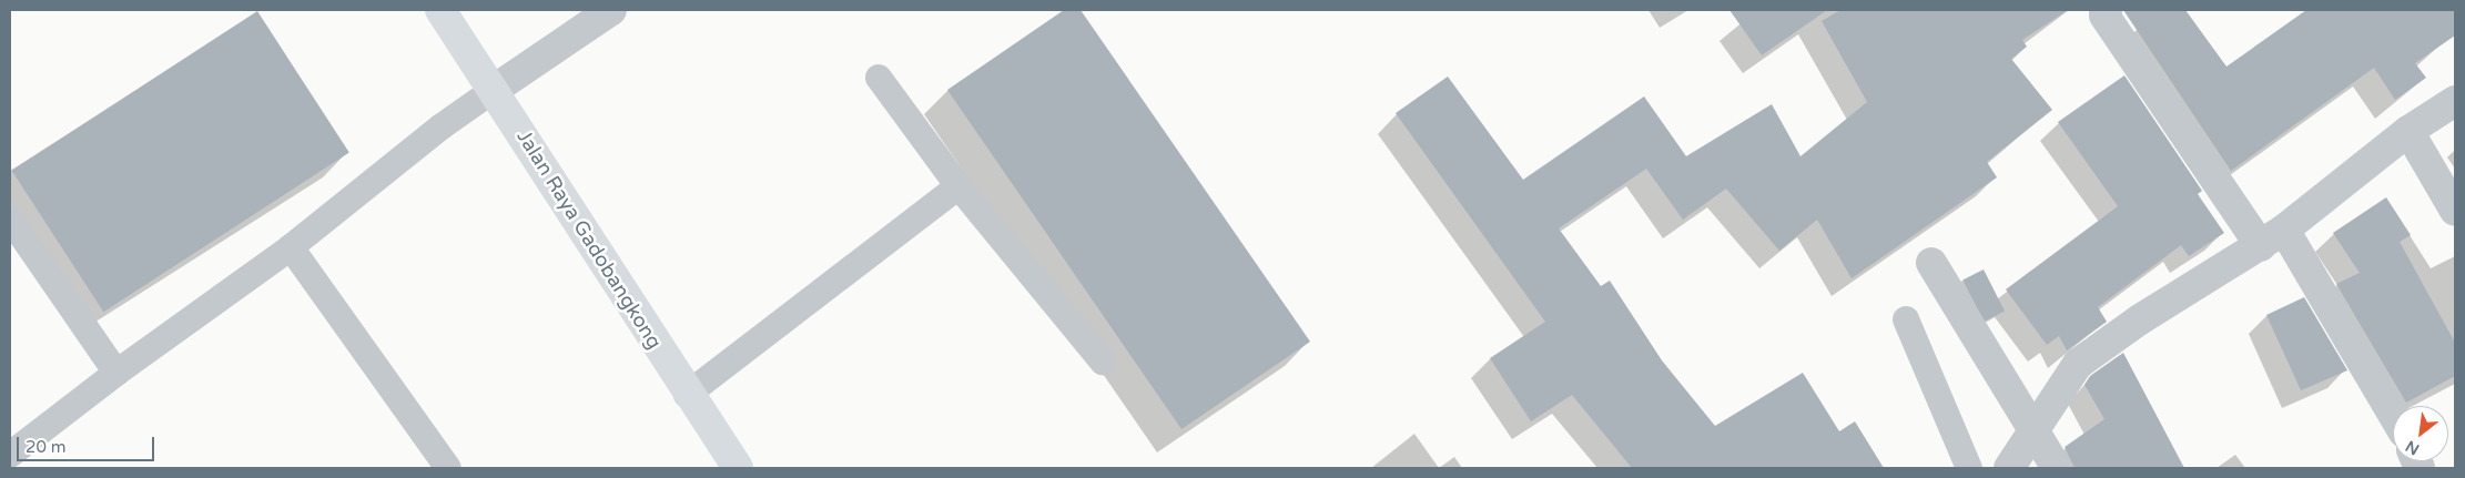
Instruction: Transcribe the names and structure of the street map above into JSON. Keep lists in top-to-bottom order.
{
  "streets": {
    "highway": ["Jalan Raya Gadobangkong"]
  },
  "scale_bar": "20 m",
  "north": "bottom left"
}
